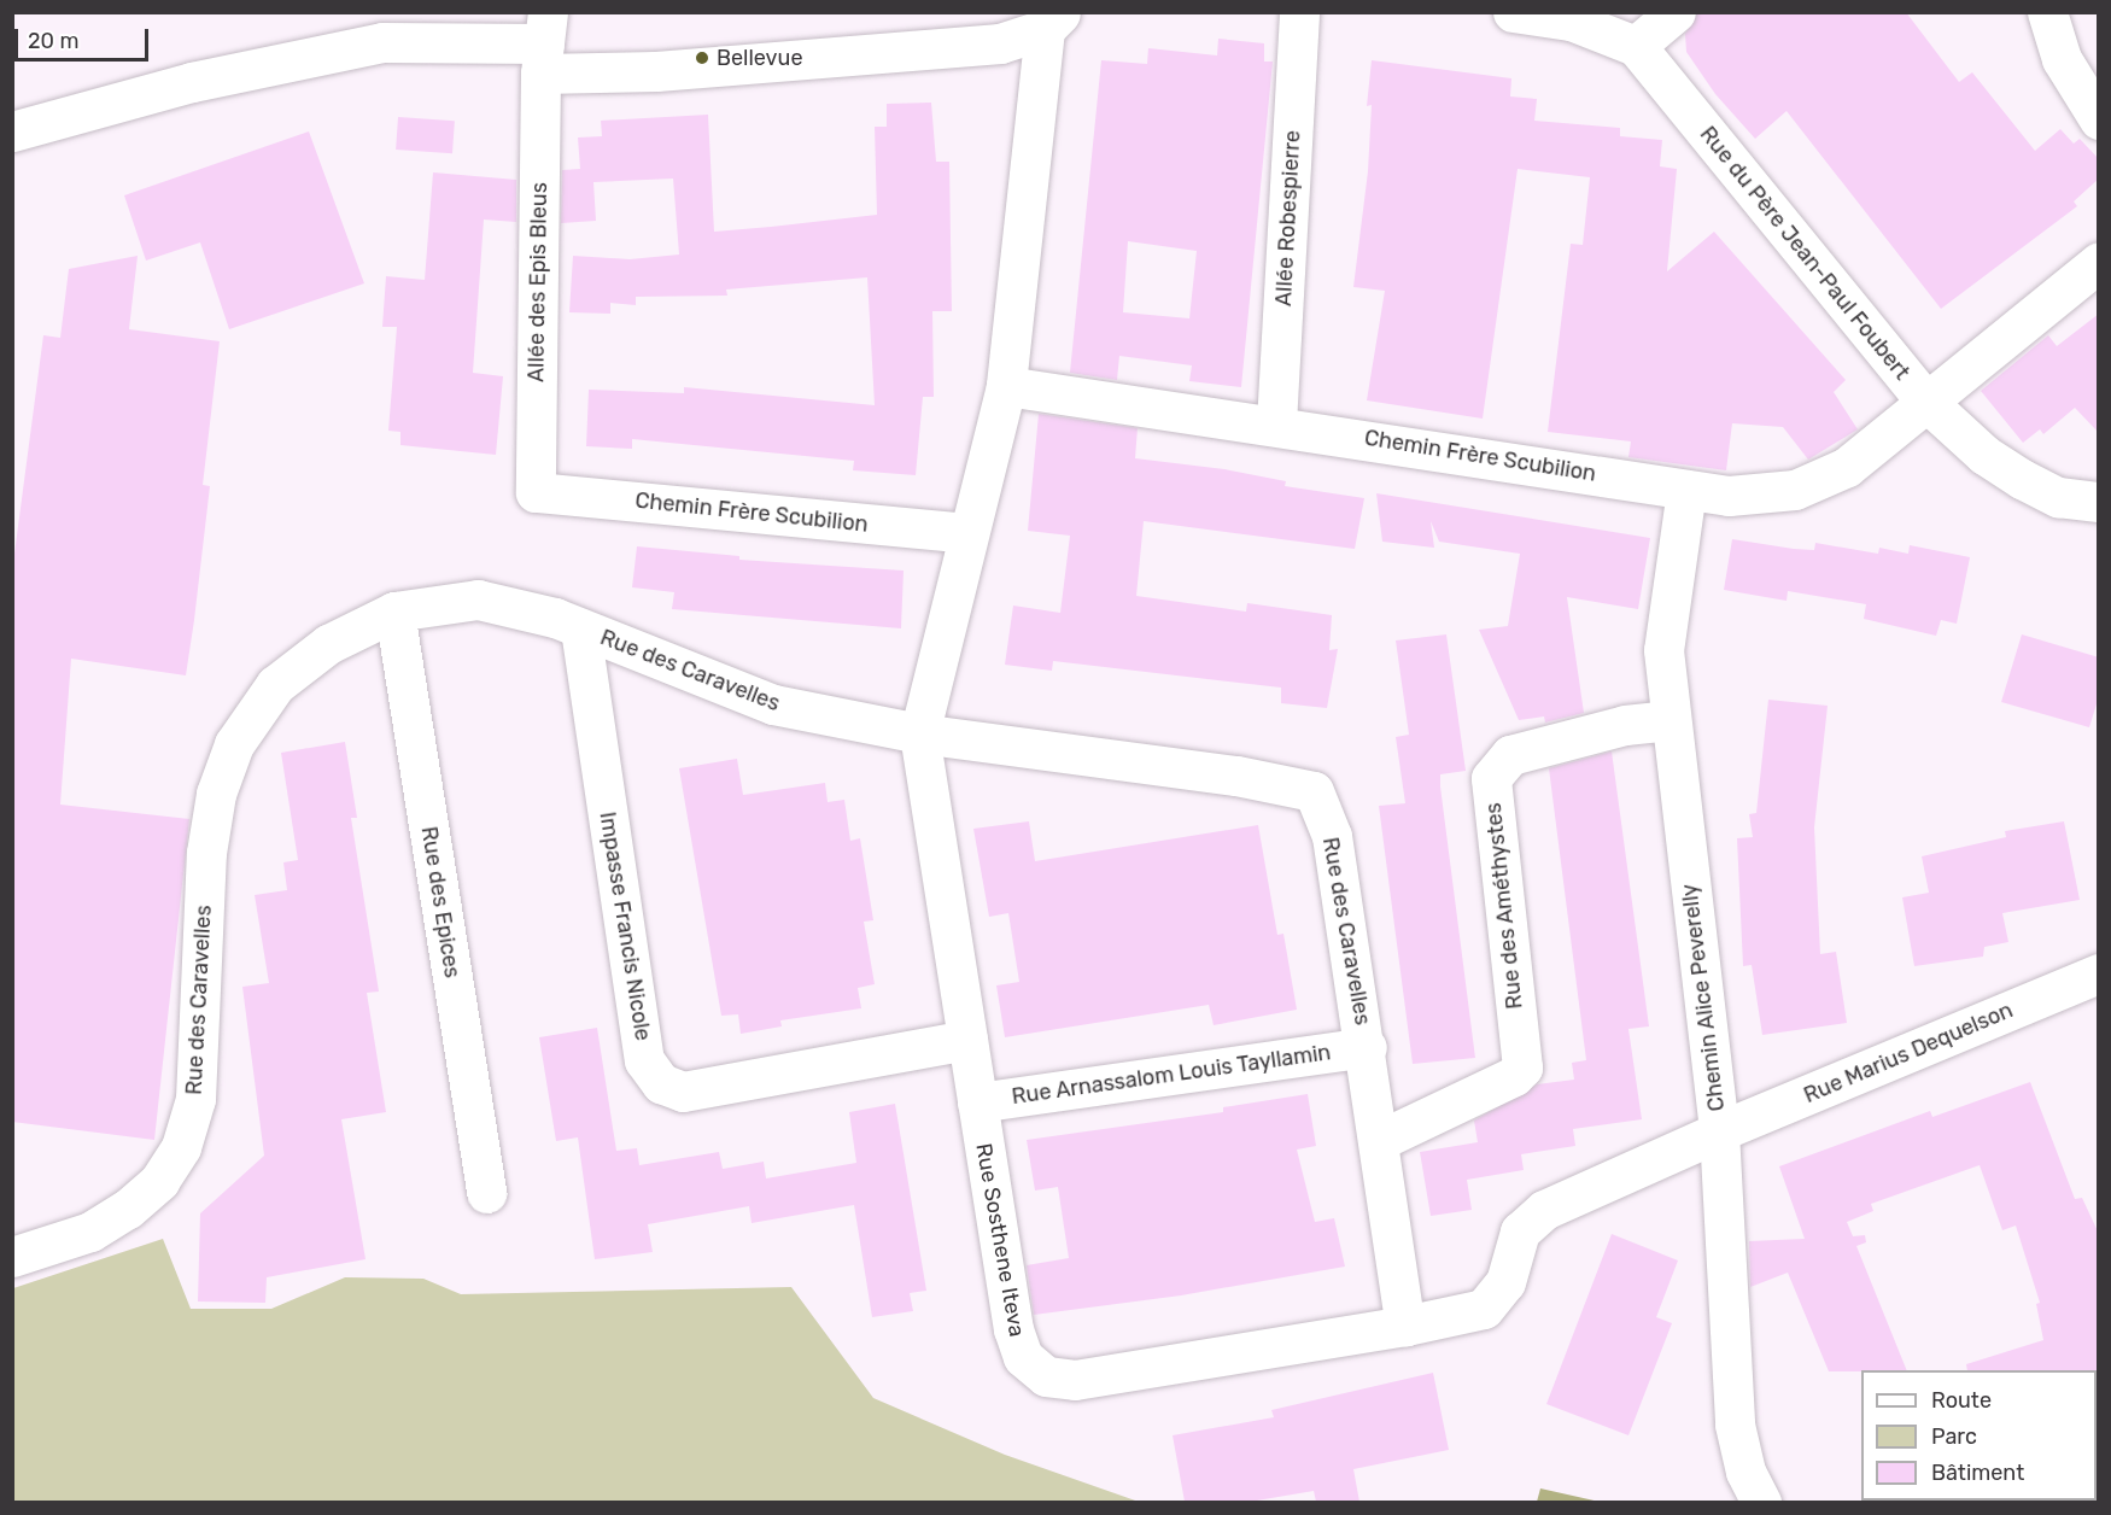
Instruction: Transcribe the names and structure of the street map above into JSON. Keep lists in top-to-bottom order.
{
  "streets": {
    "street": [
      "Allée Robespierre",
      "Rue du Père Jean-Paul Foubert",
      "Allée des Epis Bleus",
      "Chemin Frère Scubilion",
      "Rue des Caravelles",
      "Rue des Epices",
      "Rue des Améthystes",
      "Impasse Francis Nicole",
      "Chemin Alice Peverelly",
      "Rue Marius Dequelson",
      "Rue Arnassalom Louis Tayllamin",
      "Rue Sosthene Iteva"
    ]
  },
  "crossings": [
    ["Allée Robespierre", "Chemin Frère Scubilion"],
    ["Rue du Père Jean-Paul Foubert", "Chemin Frère Scubilion"],
    ["Allée des Epis Bleus", "Chemin Frère Scubilion"],
    ["Chemin Frère Scubilion", "Chemin Alice Peverelly"],
    ["Rue des Caravelles", "Rue des Epices"],
    ["Rue des Caravelles", "Rue des Améthystes"],
    ["Rue des Caravelles", "Impasse Francis Nicole"],
    ["Rue des Caravelles", "Rue Marius Dequelson"],
    ["Rue des Caravelles", "Rue Arnassalom Louis Tayllamin"],
    ["Rue des Caravelles", "Rue Sosthene Iteva"],
    ["Rue des Améthystes", "Chemin Alice Peverelly"],
    ["Impasse Francis Nicole", "Rue Sosthene Iteva"],
    ["Chemin Alice Peverelly", "Rue Marius Dequelson"],
    ["Rue Marius Dequelson", "Rue Sosthene Iteva"],
    ["Rue Arnassalom Louis Tayllamin", "Rue Sosthene Iteva"]
  ],
  "places": ["Bellevue"],
  "legend": ["Route", "Parc", "Bâtiment"],
  "scale_bar": "20 m"
}
